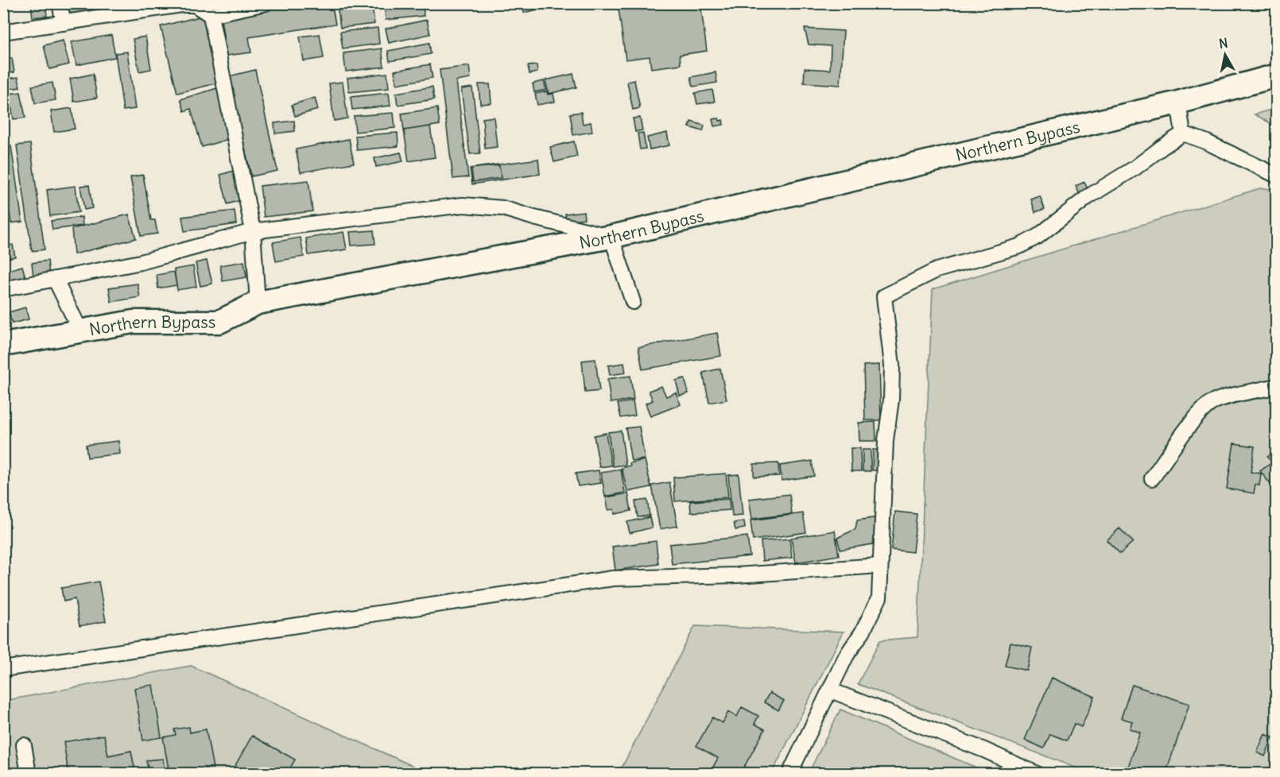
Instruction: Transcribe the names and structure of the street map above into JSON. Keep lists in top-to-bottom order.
{
  "streets": {
    "main road": ["Northern Bypass"]
  },
  "north": "top"
}
